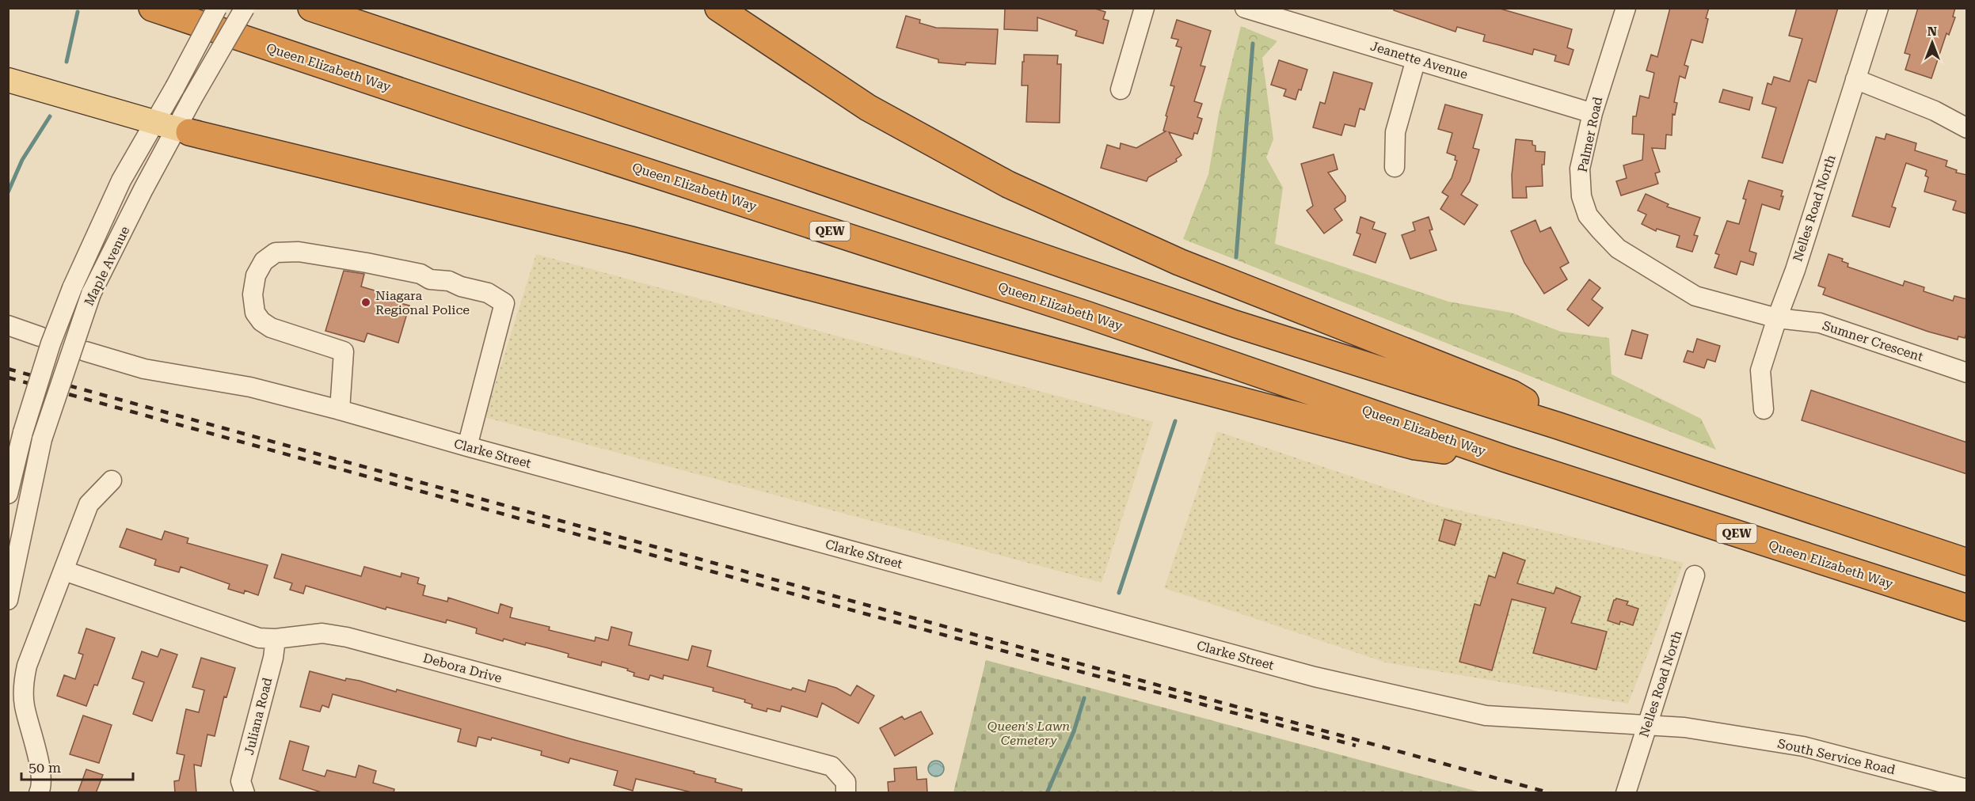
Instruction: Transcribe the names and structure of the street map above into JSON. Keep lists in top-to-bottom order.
{
  "streets": {
    "highway": ["Queen Elizabeth Way", "QEW"],
    "street": [
      "Jeanette Avenue",
      "Palmer Road",
      "Nelles Road North",
      "Maple Avenue",
      "Sumner Crescent",
      "Clarke Street",
      "Debora Drive",
      "Juliana Road",
      "South Service Road"
    ]
  },
  "crossings": [
    ["Jeanette Avenue", "Palmer Road"],
    ["Palmer Road", "Nelles Road North"],
    ["Palmer Road", "Sumner Crescent"],
    ["Nelles Road North", "Sumner Crescent"],
    ["Nelles Road North", "Clarke Street"],
    ["Nelles Road North", "South Service Road"],
    ["Clarke Street", "South Service Road"],
    ["Debora Drive", "Juliana Road"]
  ],
  "parks": ["Queen's Lawn Cemetery"],
  "places": ["Niagara Regional Police"],
  "scale_bar": "50 m",
  "north": "top"
}
